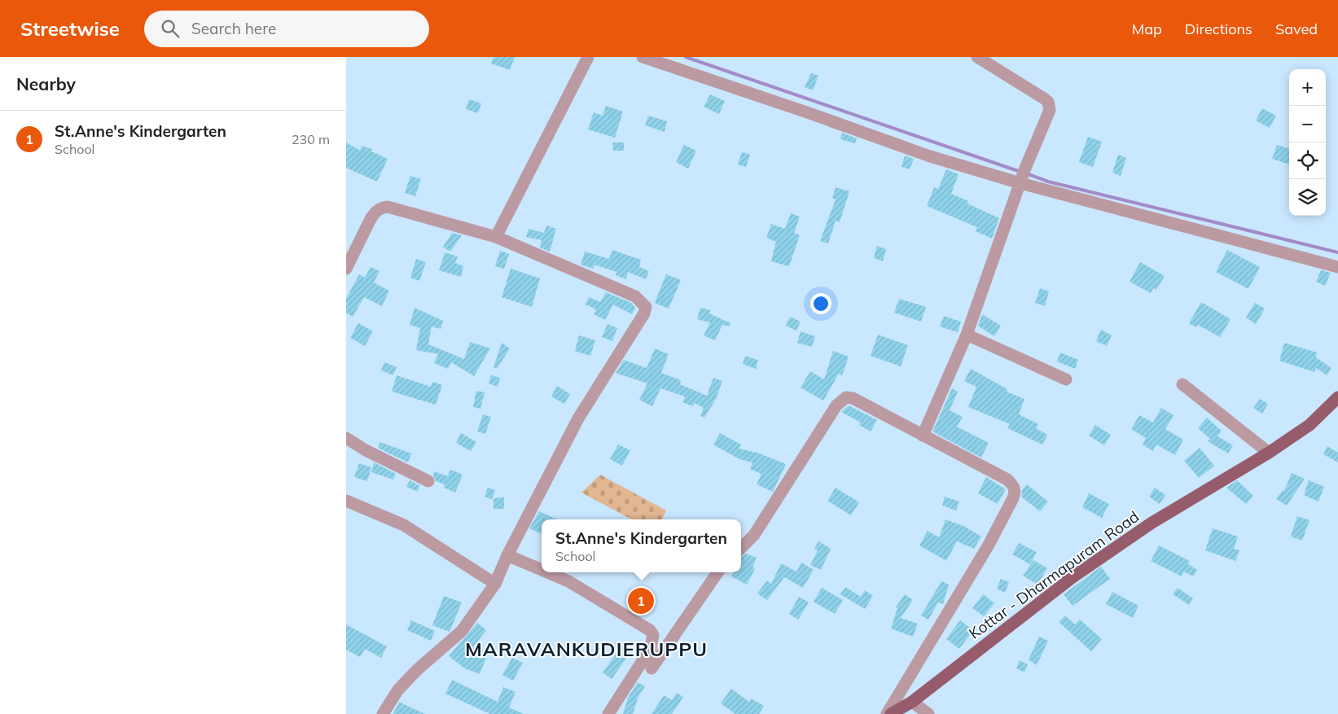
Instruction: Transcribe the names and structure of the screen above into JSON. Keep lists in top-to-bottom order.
{
  "streets": {
    "main road": ["Kottar - Dharmapuram Road"]
  },
  "districts": ["MARAVANKUDIERUPPU"],
  "page": {
    "header": "Streetwise",
    "search": "Search here",
    "nav": ["Map", "Directions", "Saved"],
    "heading": "Nearby",
    "map_buttons": ["+", "−"],
    "list": [
      {
        "mark": "1",
        "name": "St.Anne's Kindergarten",
        "note": "School",
        "value": "230 m"
      }
    ],
    "popup": ["St.Anne's Kindergarten", "School"],
    "pins": "1"
  }
}
